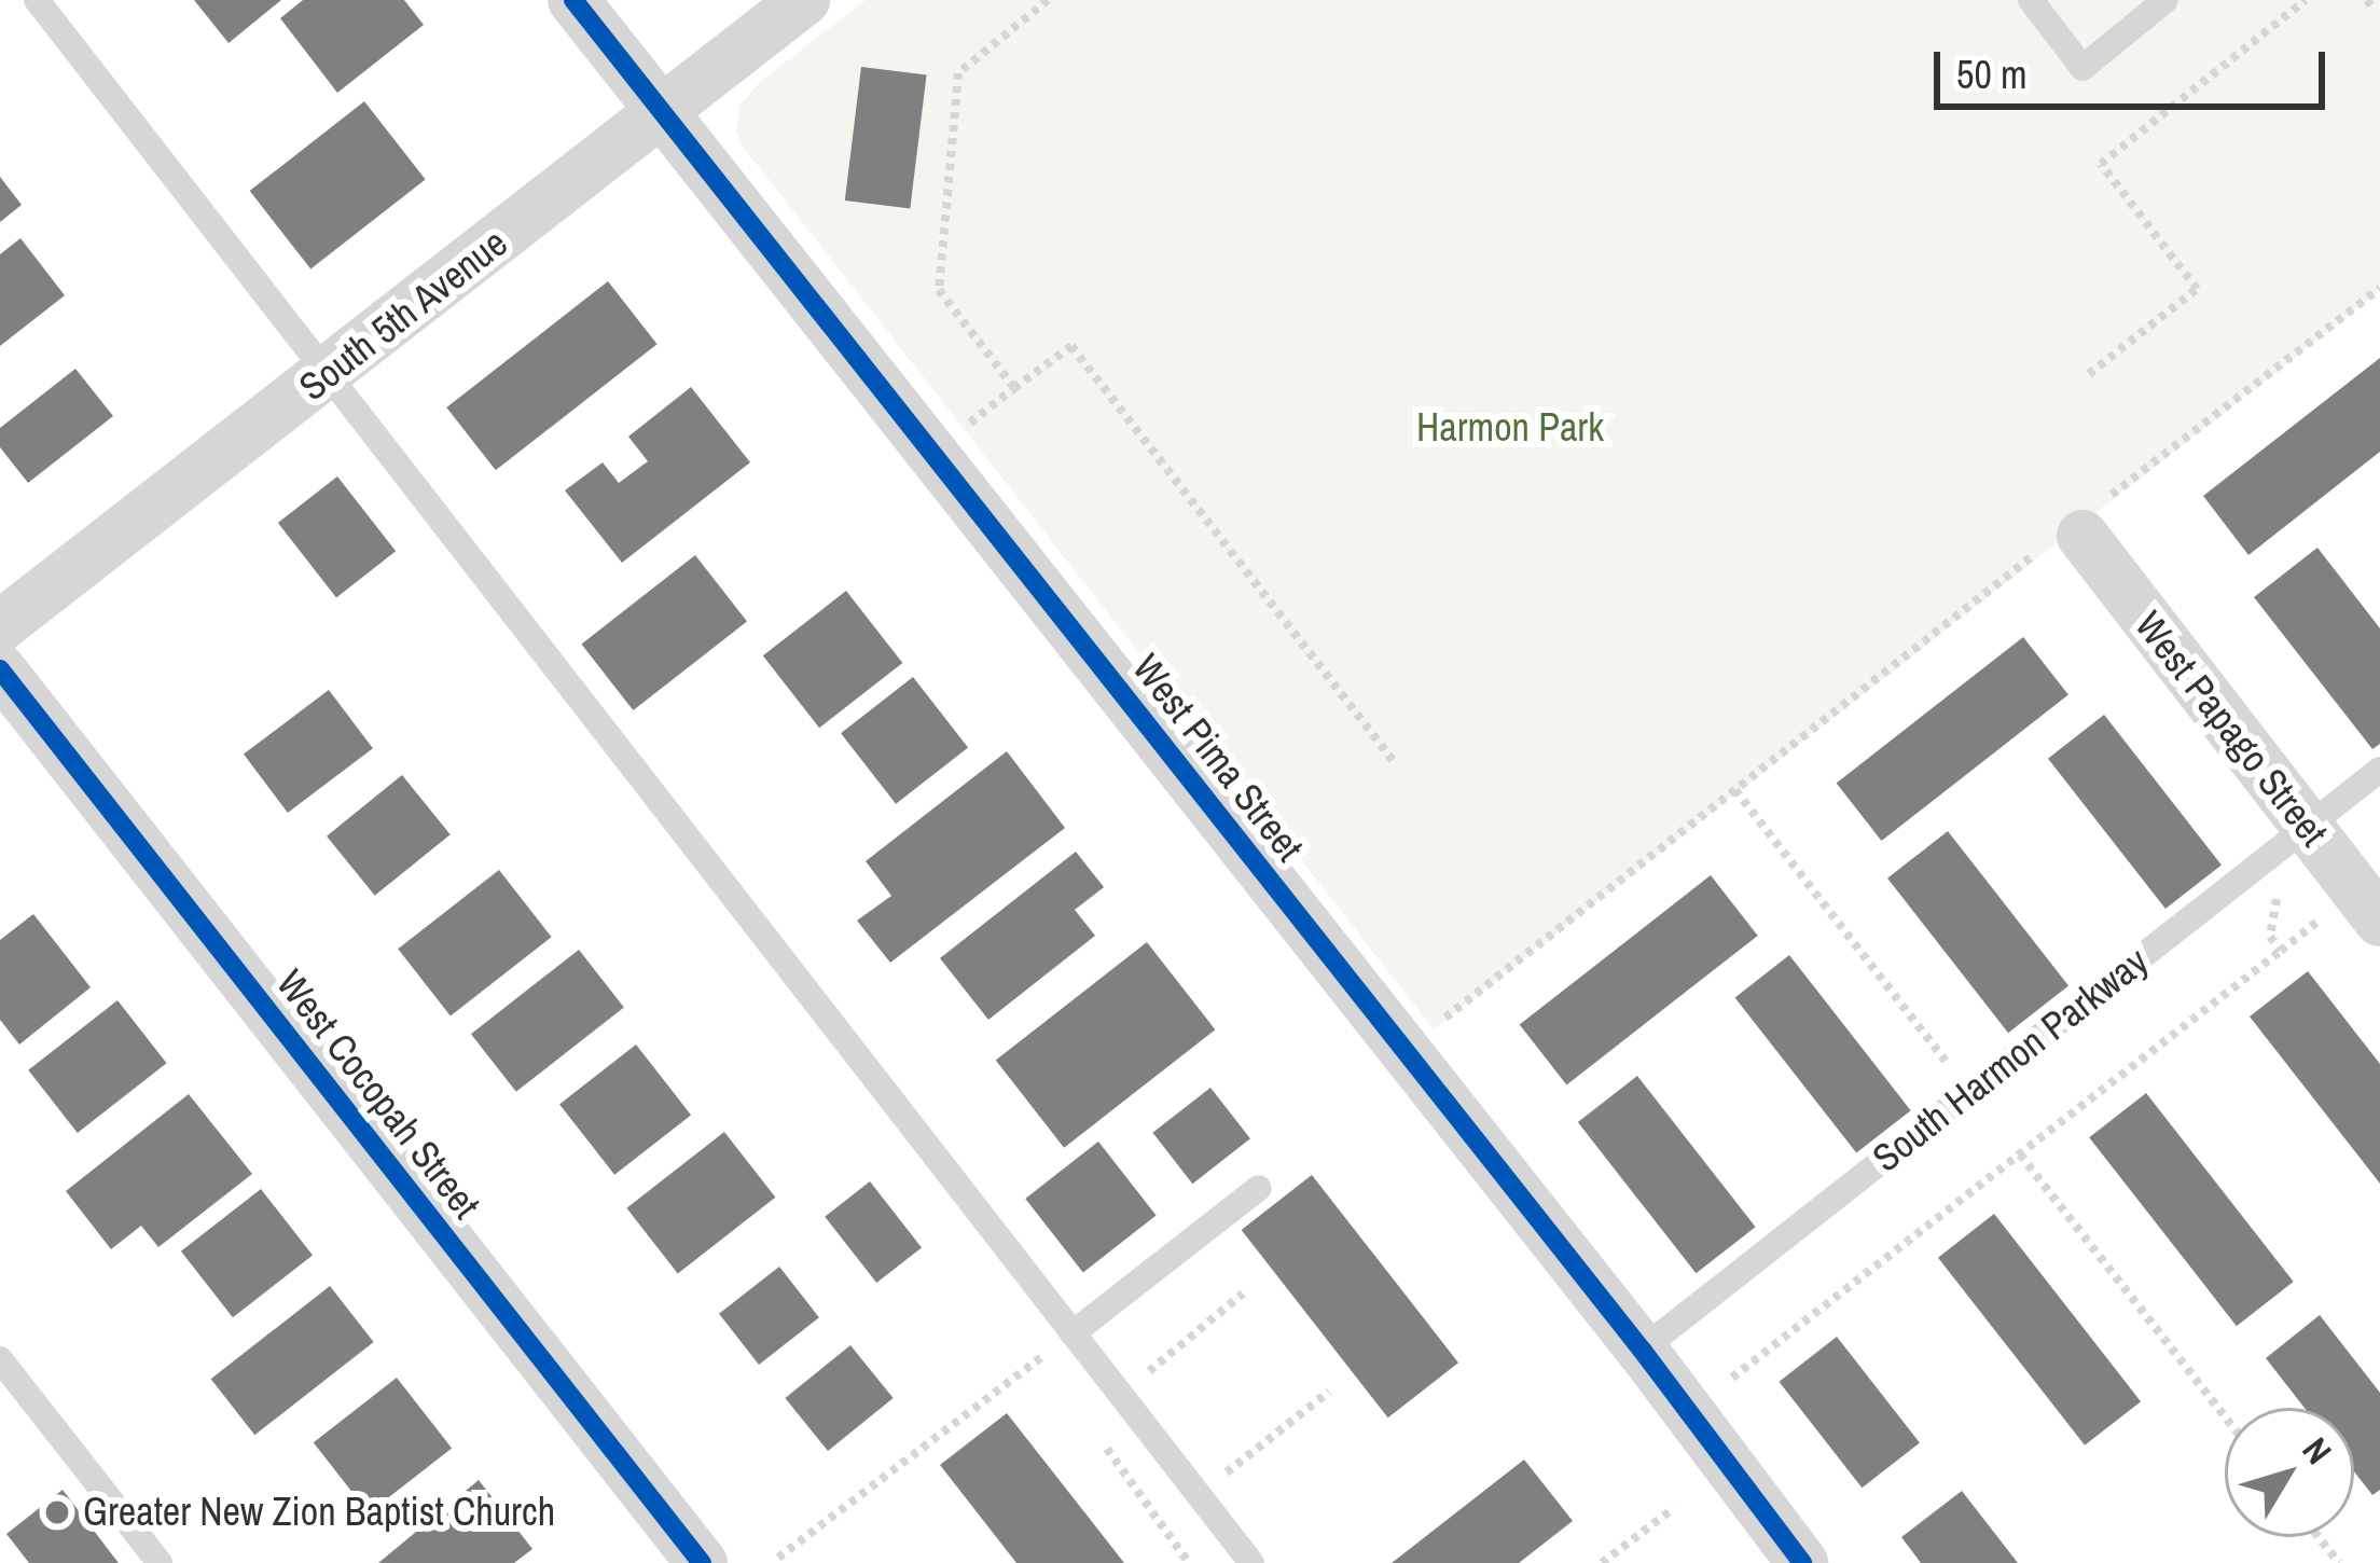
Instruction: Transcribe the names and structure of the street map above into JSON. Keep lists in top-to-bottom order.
{
  "streets": {
    "street": [
      "South 5th Avenue",
      "West Papago Street",
      "West Pima Street",
      "West Cocopah Street"
    ],
    "lane": ["South Harmon Parkway"]
  },
  "crossings": [
    ["South 5th Avenue", "West Pima Street"],
    ["West Papago Street", "South Harmon Parkway"],
    ["West Pima Street", "South Harmon Parkway"]
  ],
  "parks": ["Harmon Park"],
  "places": ["Greater New Zion Baptist Church"],
  "scale_bar": "50 m",
  "north": "top right"
}
